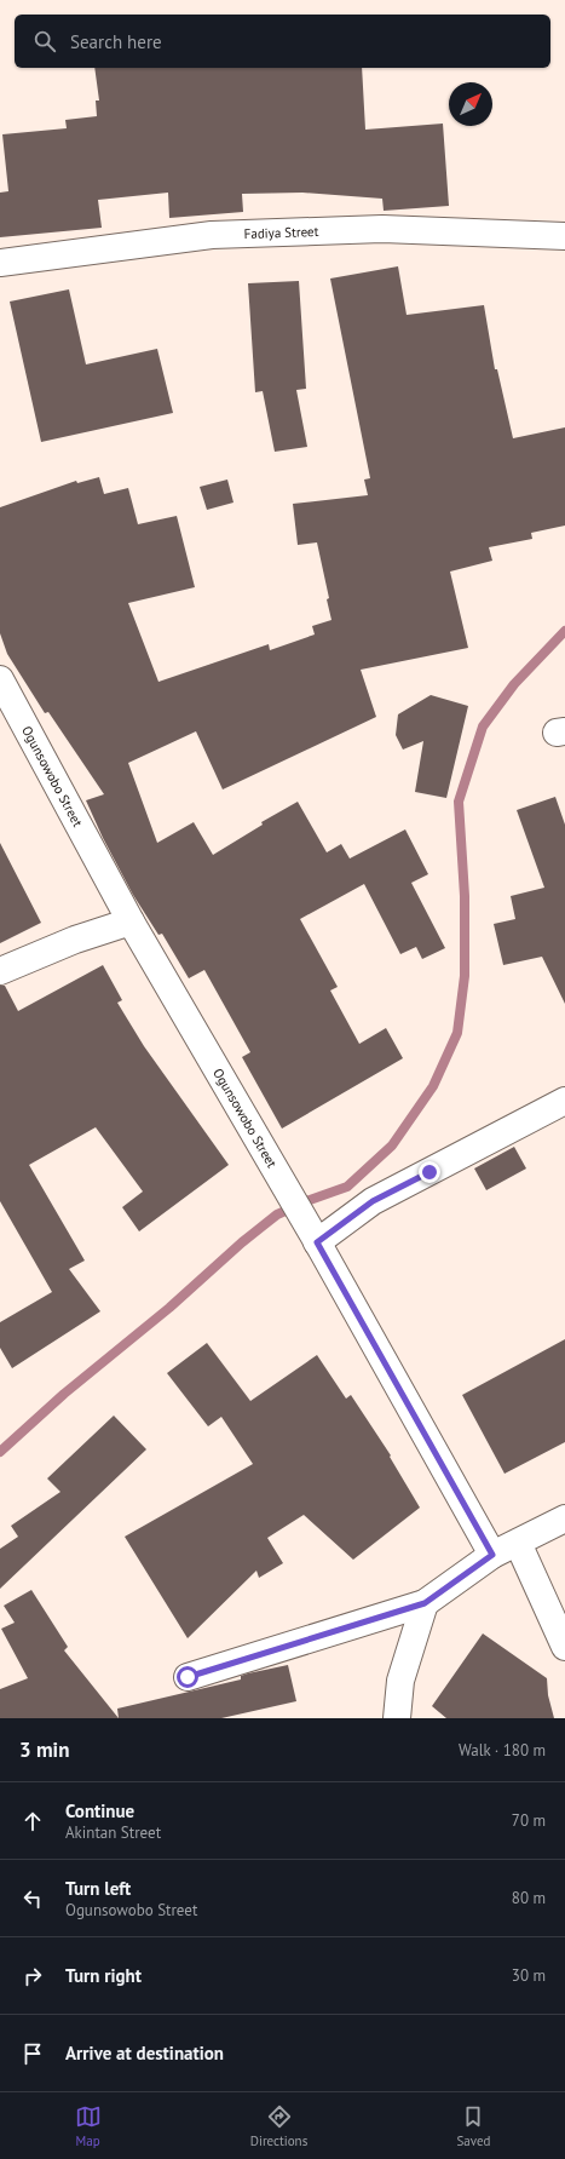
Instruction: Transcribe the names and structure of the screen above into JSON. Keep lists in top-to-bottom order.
{
  "streets": {
    "street": ["Fadiya Street", "Ogunsowobo Street"]
  },
  "north": "top right",
  "page": {
    "search": "Search here",
    "heading": ["3 min", "Walk · 180 m"],
    "list": [
      ["Continue", "Akintan Street", "70 m"],
      ["Turn left", "Ogunsowobo Street", "80 m"],
      ["Turn right", "30 m"],
      "Arrive at destination"
    ],
    "nav": ["Map", "Directions", "Saved"]
  }
}
